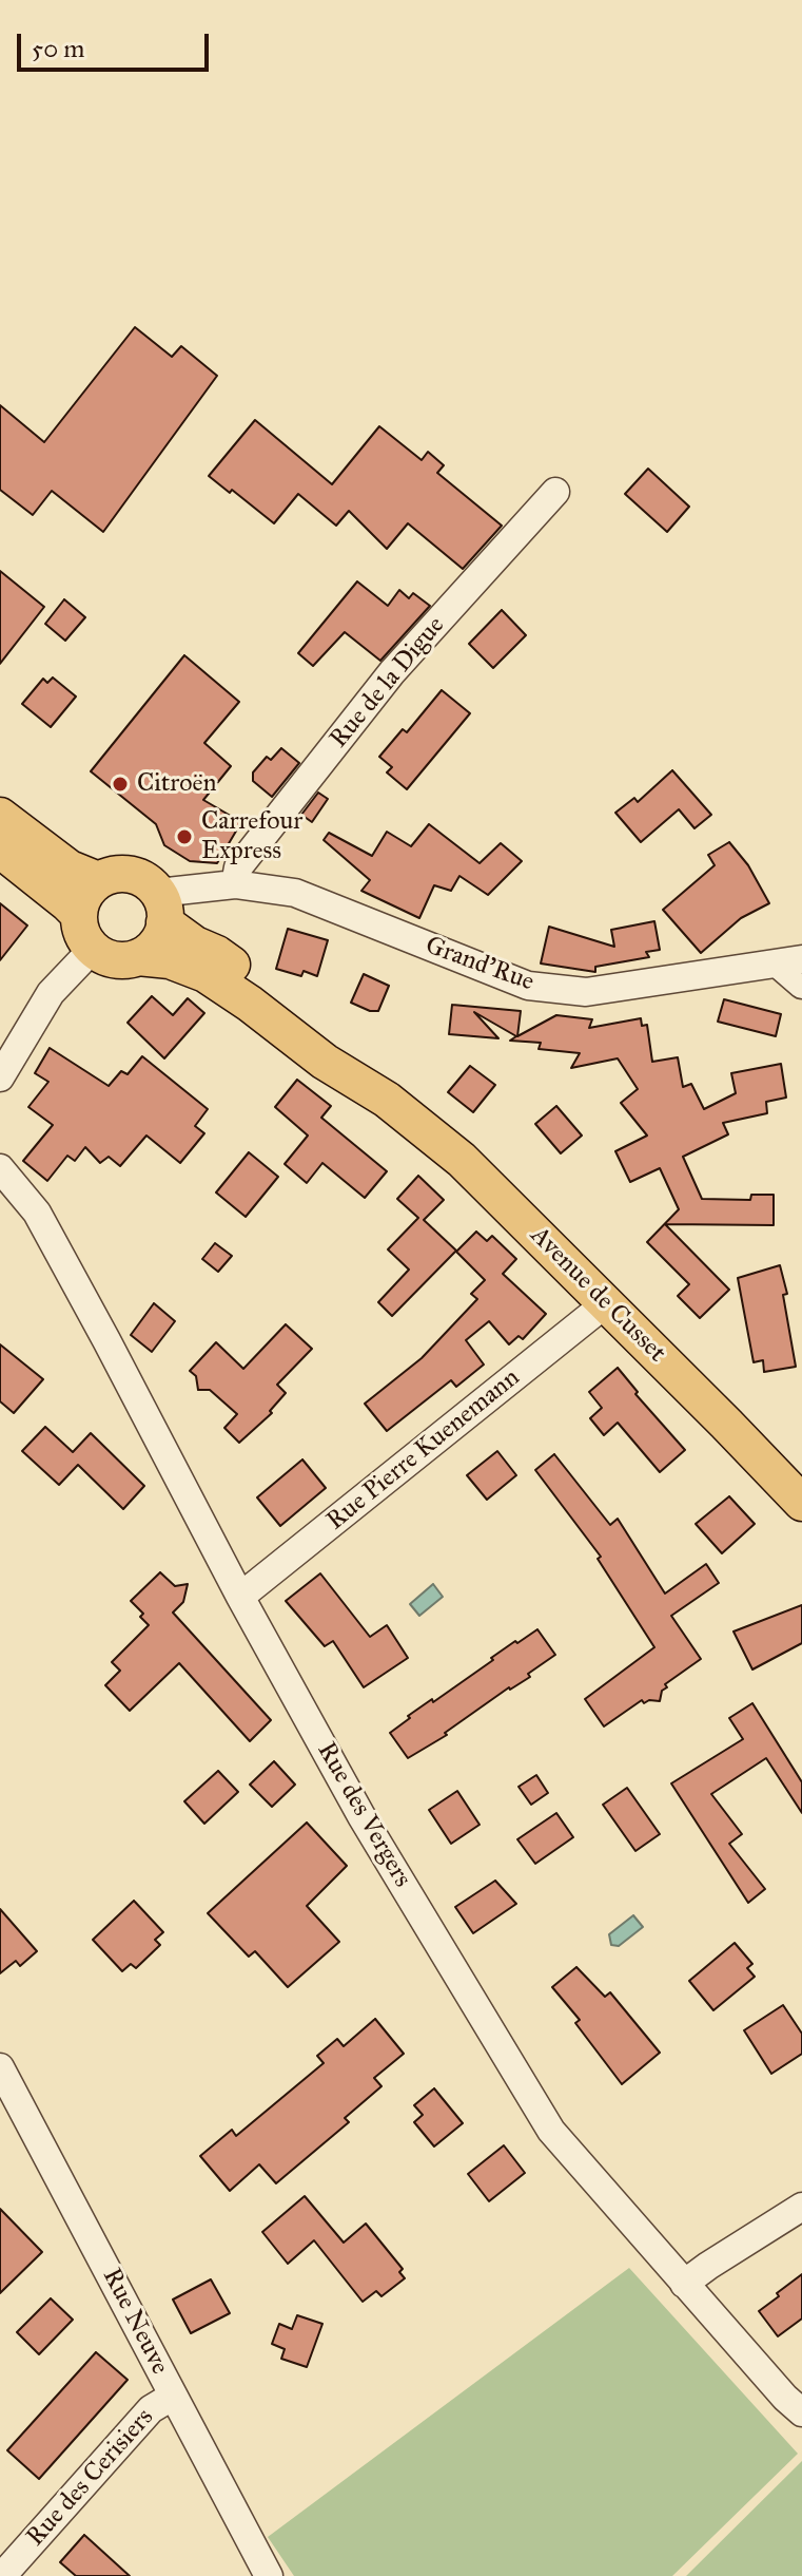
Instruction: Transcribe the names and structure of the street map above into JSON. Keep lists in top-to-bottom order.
{
  "streets": {
    "main road": ["Avenue de Cusset"],
    "street": [
      "Rue de la Digue",
      "Grand'Rue",
      "Rue Pierre Kuenemann",
      "Rue des Vergers",
      "Rue Neuve",
      "Rue des Cerisiers"
    ]
  },
  "crossings": [
    ["Rue de la Digue", "Grand'Rue"],
    ["Grand'Rue", "Avenue de Cusset"],
    ["Avenue de Cusset", "Rue Pierre Kuenemann"],
    ["Rue Pierre Kuenemann", "Rue des Vergers"],
    ["Rue Neuve", "Rue des Cerisiers"]
  ],
  "places": ["Citroën", "Carrefour Express"],
  "scale_bar": "50 m"
}
